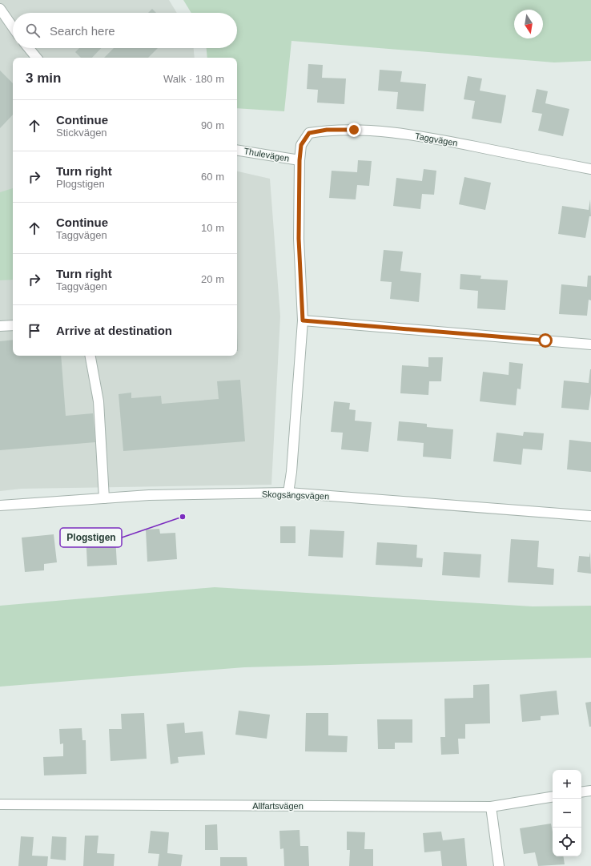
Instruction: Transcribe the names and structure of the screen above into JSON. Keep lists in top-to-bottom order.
{
  "streets": {
    "street": [
      "Taggvägen",
      "Thulevägen",
      "Skogsängsvägen",
      "Allfartsvägen"
    ]
  },
  "crossings": [
    ["Taggvägen", "Thulevägen"]
  ],
  "places": ["Plogstigen"],
  "north": "bottom",
  "page": {
    "search": "Search here",
    "heading": ["3 min", "Walk · 180 m"],
    "list": [
      ["Continue", "Stickvägen", "90 m"],
      ["Turn right", "Plogstigen", "60 m"],
      ["Continue", "Taggvägen", "10 m"],
      ["Turn right", "Taggvägen", "20 m"],
      "Arrive at destination"
    ],
    "map_buttons": ["+", "−"]
  }
}
